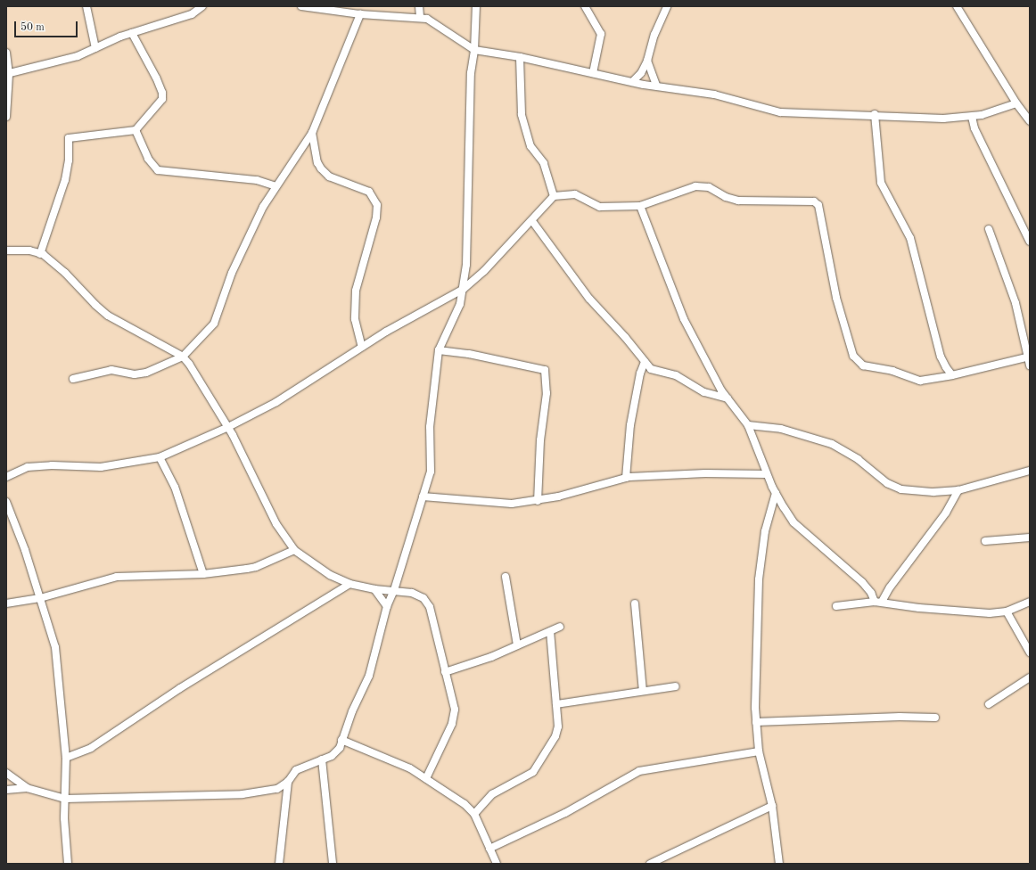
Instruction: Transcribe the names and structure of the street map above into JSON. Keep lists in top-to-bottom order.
{
  "scale_bar": "50 m"
}
